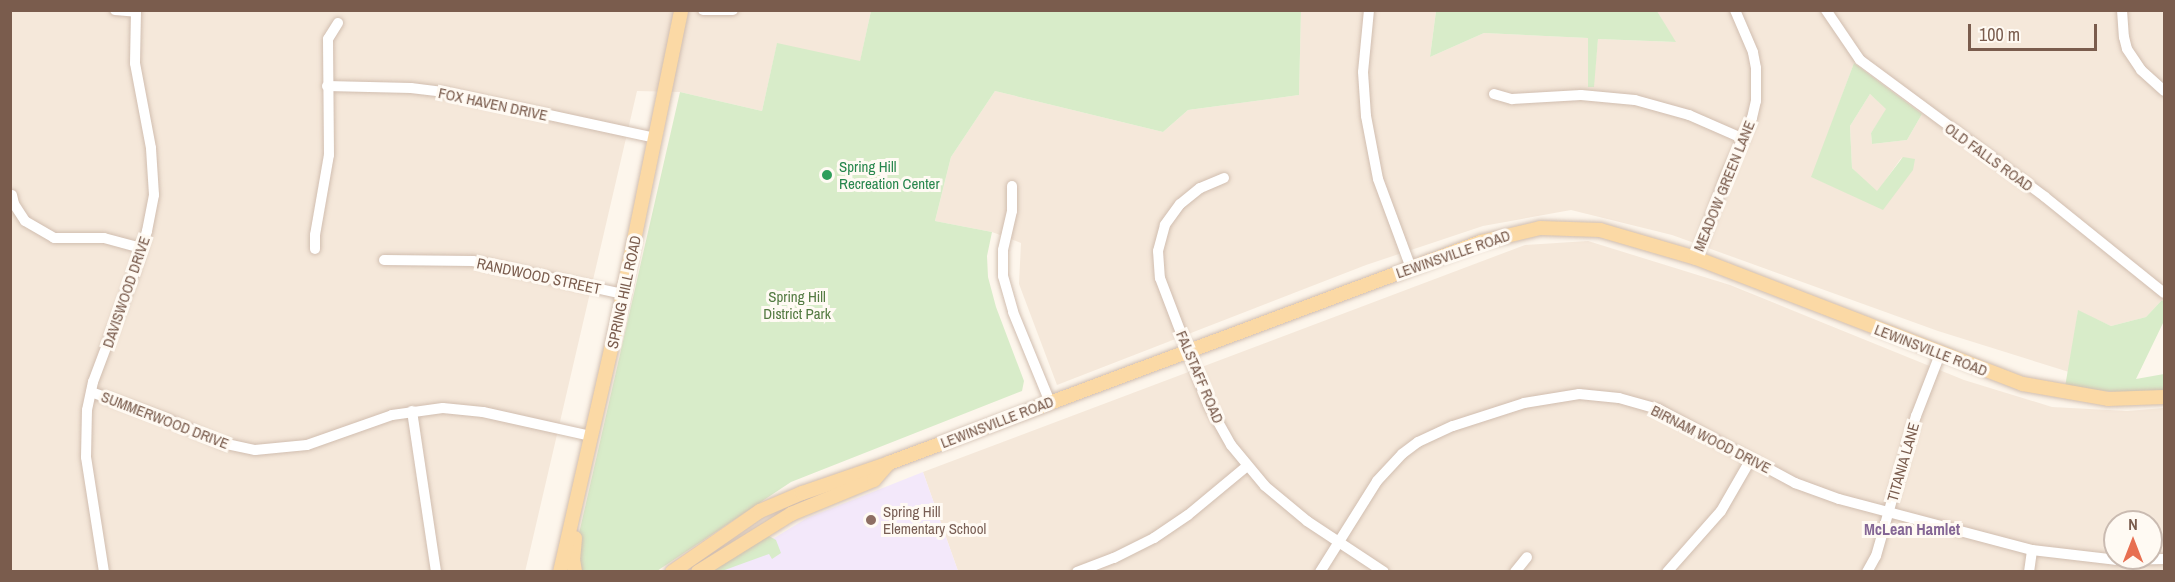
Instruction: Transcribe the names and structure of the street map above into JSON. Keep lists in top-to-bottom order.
{
  "streets": {
    "main road": ["LEWINSVILLE ROAD", "SPRING HILL ROAD"],
    "street": [
      "FOX HAVEN DRIVE",
      "OLD FALLS ROAD",
      "MEADOW GREEN LANE",
      "RANDWOOD STREET",
      "DAVISWOOD DRIVE",
      "FALSTAFF ROAD",
      "SUMMERWOOD DRIVE",
      "BIRNAM WOOD DRIVE",
      "TITANIA LANE"
    ]
  },
  "crossings": [
    ["FOX HAVEN DRIVE", "SPRING HILL ROAD"],
    ["MEADOW GREEN LANE", "LEWINSVILLE ROAD"],
    ["LEWINSVILLE ROAD", "FALSTAFF ROAD"],
    ["LEWINSVILLE ROAD", "TITANIA LANE"],
    ["RANDWOOD STREET", "SPRING HILL ROAD"],
    ["DAVISWOOD DRIVE", "SUMMERWOOD DRIVE"],
    ["SPRING HILL ROAD", "SUMMERWOOD DRIVE"],
    ["FALSTAFF ROAD", "BIRNAM WOOD DRIVE"],
    ["BIRNAM WOOD DRIVE", "TITANIA LANE"]
  ],
  "districts": ["McLean Hamlet"],
  "parks": ["Spring Hill District Park"],
  "places": ["Spring Hill Recreation Center", "Spring Hill Elementary School"],
  "scale_bar": "100 m",
  "north": "top"
}
